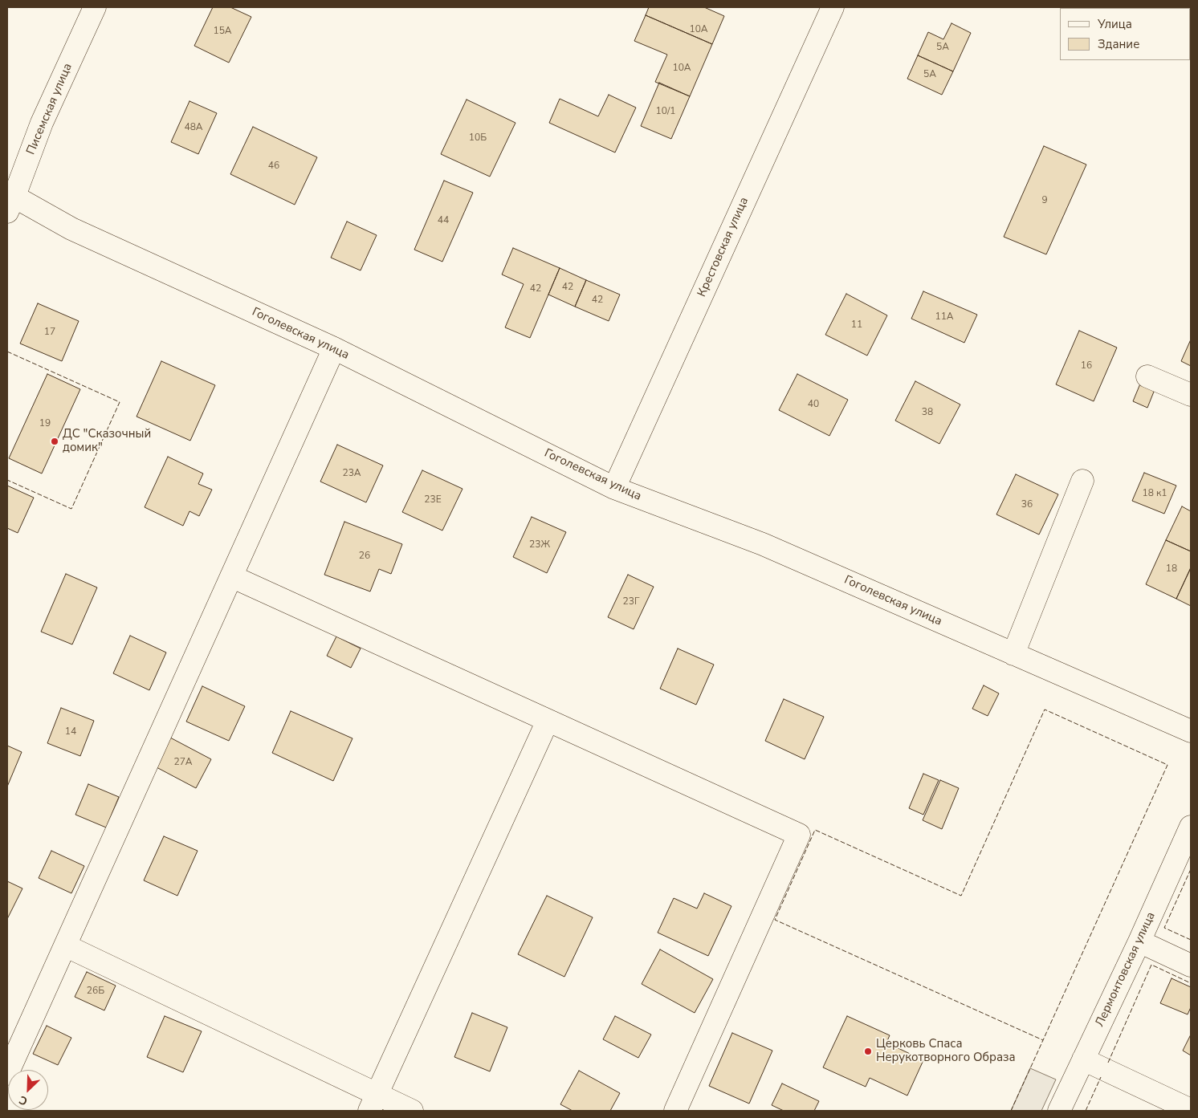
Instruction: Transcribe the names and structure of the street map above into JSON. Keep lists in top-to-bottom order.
{
  "streets": {
    "street": [
      "Писемская улица",
      "Крестовская улица",
      "Гоголевская улица",
      "Лермонтовская улица"
    ]
  },
  "crossings": [
    ["Писемская улица", "Гоголевская улица"],
    ["Крестовская улица", "Гоголевская улица"]
  ],
  "places": ["ДС \"Сказочный домик\"", "Церковь Спаса Нерукотворного Образа"],
  "house_numbers": [
    "10А",
    "15А",
    "5А",
    "10А",
    "5А",
    "10/1",
    "48А",
    "10Б",
    "46",
    "9",
    "44",
    "42",
    "42",
    "42",
    "11А",
    "11",
    "17",
    "16",
    "40",
    "38",
    "19",
    "23А",
    "18 к1",
    "23Е",
    "36",
    "23Ж",
    "26",
    "18",
    "23Г",
    "14",
    "27А",
    "26Б"
  ],
  "legend": ["Улица", "Здание"],
  "north": "bottom left"
}
